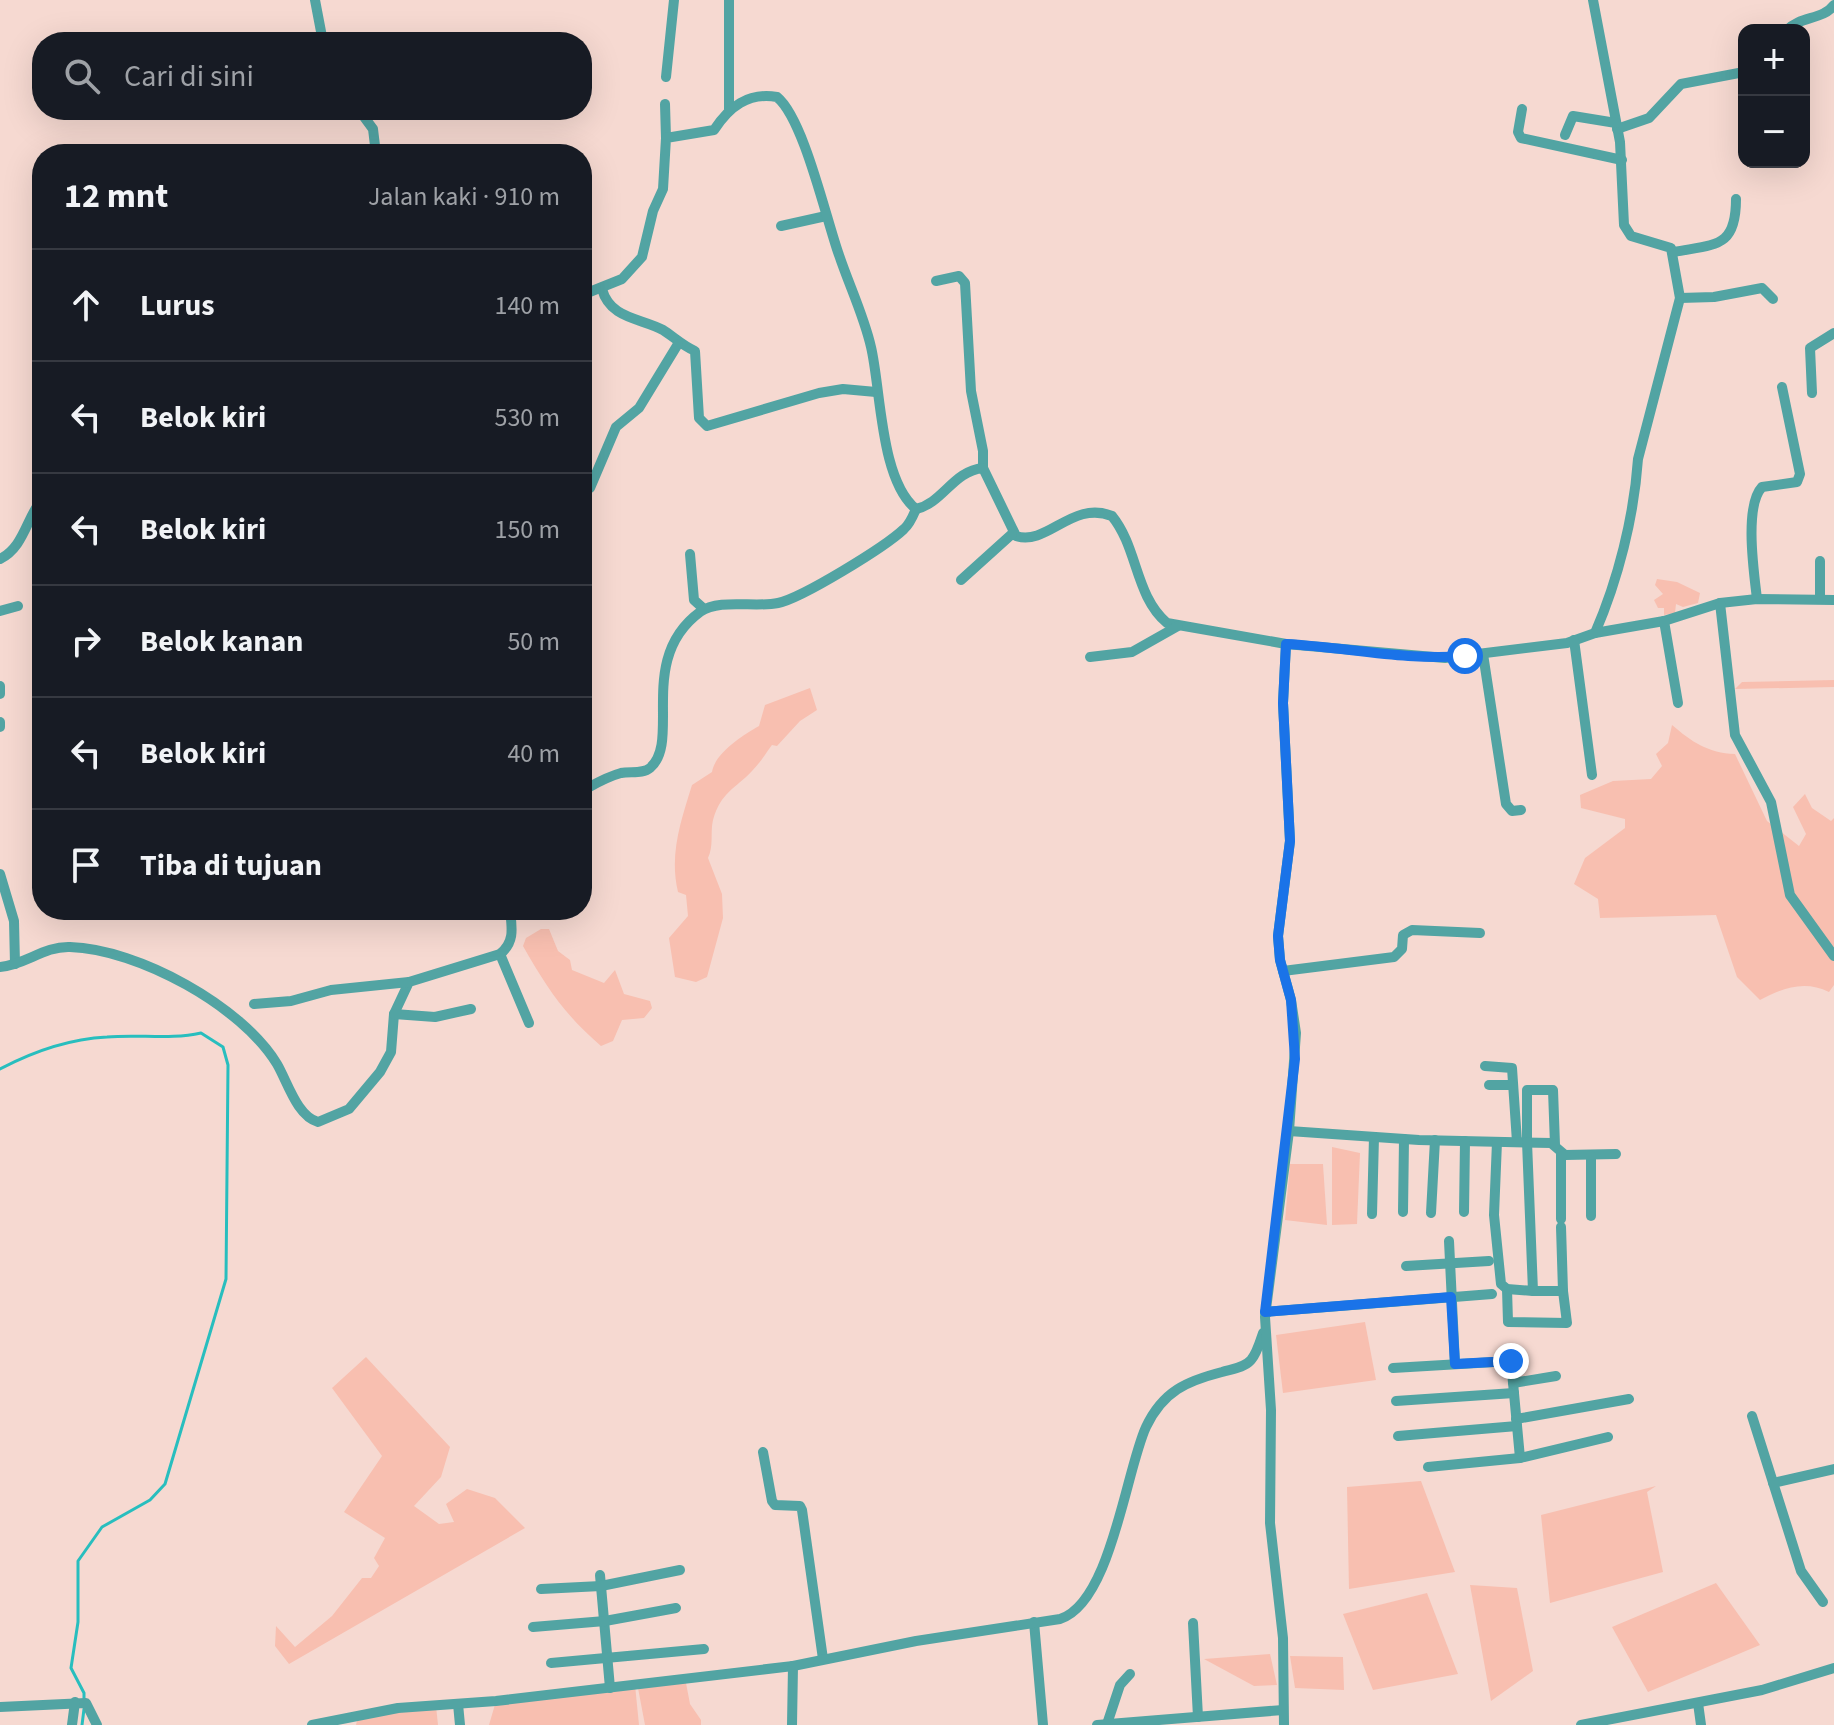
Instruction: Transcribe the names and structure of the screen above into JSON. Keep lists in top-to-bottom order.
{
  "page": {
    "map_buttons": ["+", "−"],
    "search": "Cari di sini",
    "heading": ["12 mnt", "Jalan kaki · 910 m"],
    "list": [
      ["Lurus", "140 m"],
      ["Belok kiri", "530 m"],
      ["Belok kiri", "150 m"],
      ["Belok kanan", "50 m"],
      ["Belok kiri", "40 m"],
      "Tiba di tujuan"
    ]
  }
}
